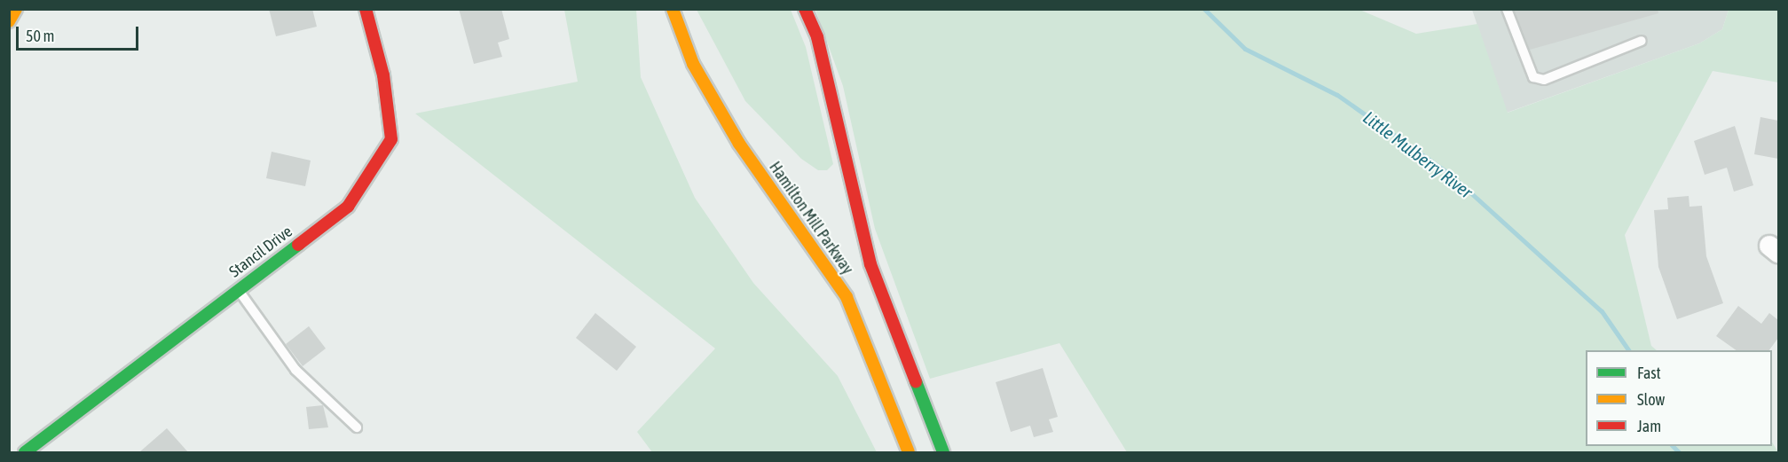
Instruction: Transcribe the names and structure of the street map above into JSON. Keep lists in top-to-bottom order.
{
  "streets": {
    "street": ["Hamilton Mill Parkway", "Stancil Drive"]
  },
  "water": ["Little Mulberry River"],
  "legend": ["Fast", "Slow", "Jam"],
  "scale_bar": "50 m"
}
